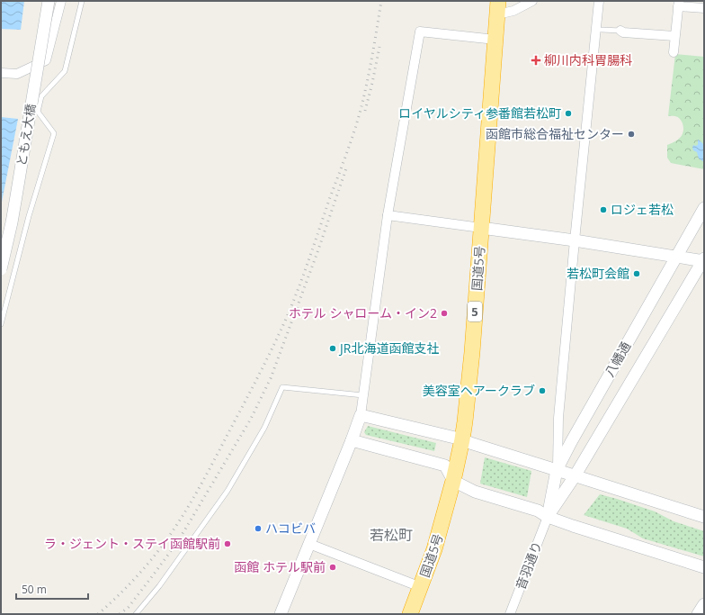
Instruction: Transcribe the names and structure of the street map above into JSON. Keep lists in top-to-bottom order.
{
  "streets": {
    "highway": ["国道5号", "5"],
    "street": ["ともえ大橋", "八幡通", "音羽通り"]
  },
  "crossings": [
    ["八幡通", "音羽通り"]
  ],
  "districts": ["若松町"],
  "places": {
    "health": ["柳川内科胃腸科"],
    "other": [
      "ロイヤルシティ参番館若松町",
      "函館市総合福祉センター",
      "ロジェ若松",
      "若松町会館",
      "ホテル シャローム・イン2",
      "JR北海道函館支社",
      "美容室ヘアークラブ",
      "ハコビバ",
      "ラ・ジェント・ステイ函館駅前",
      "函館 ホテル駅前"
    ]
  },
  "scale_bar": "50 m"
}
